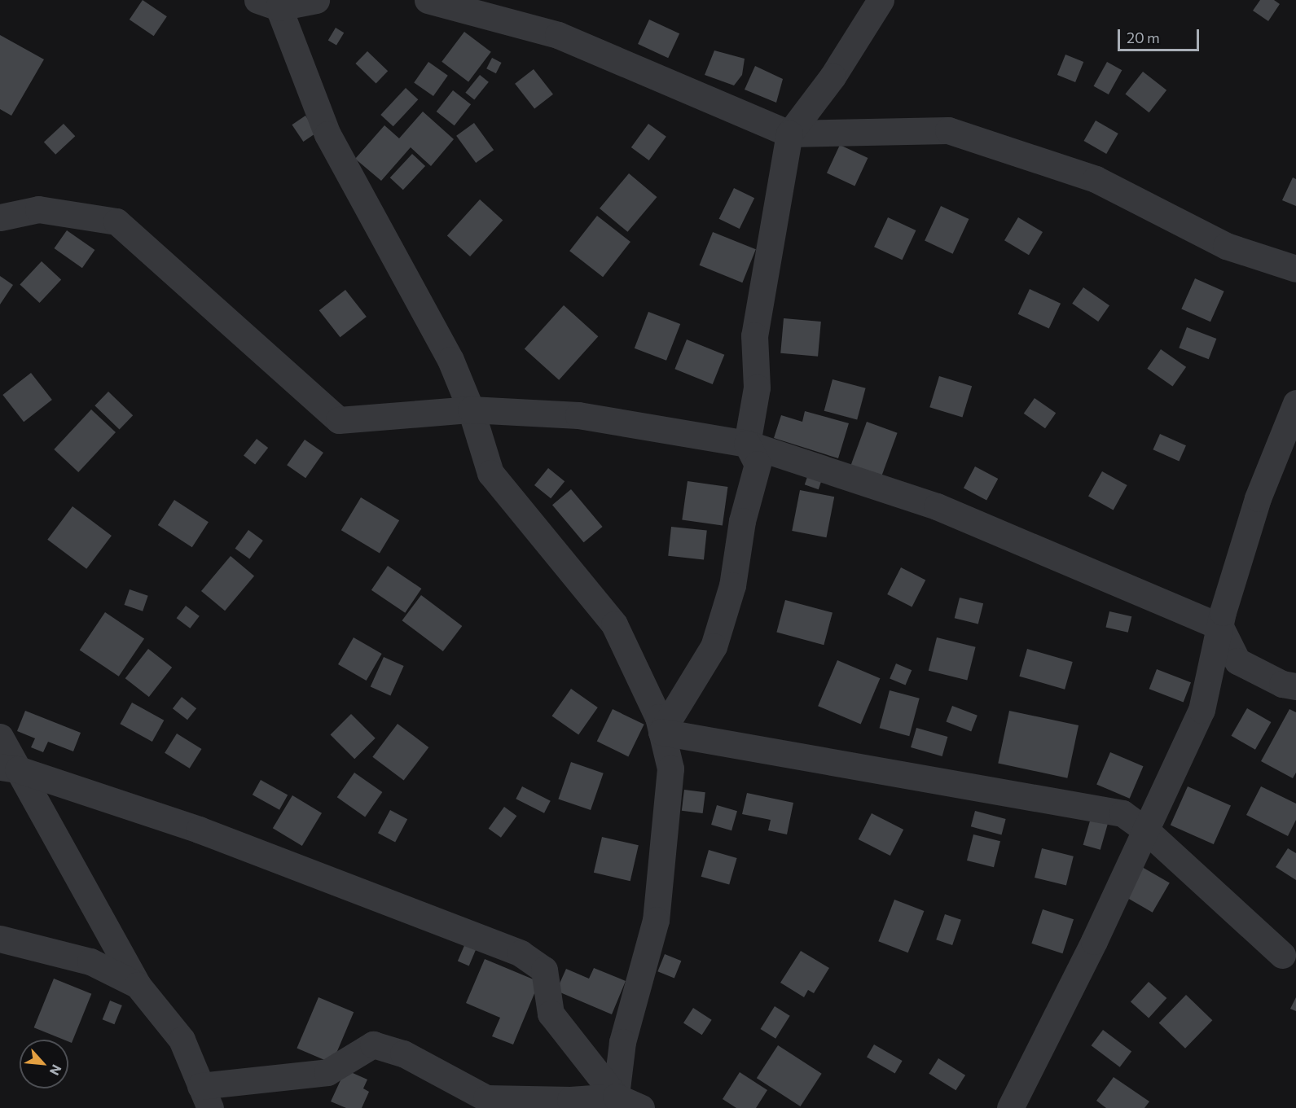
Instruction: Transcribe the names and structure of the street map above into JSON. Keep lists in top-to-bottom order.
{
  "scale_bar": "20 m",
  "north": "bottom right"
}
